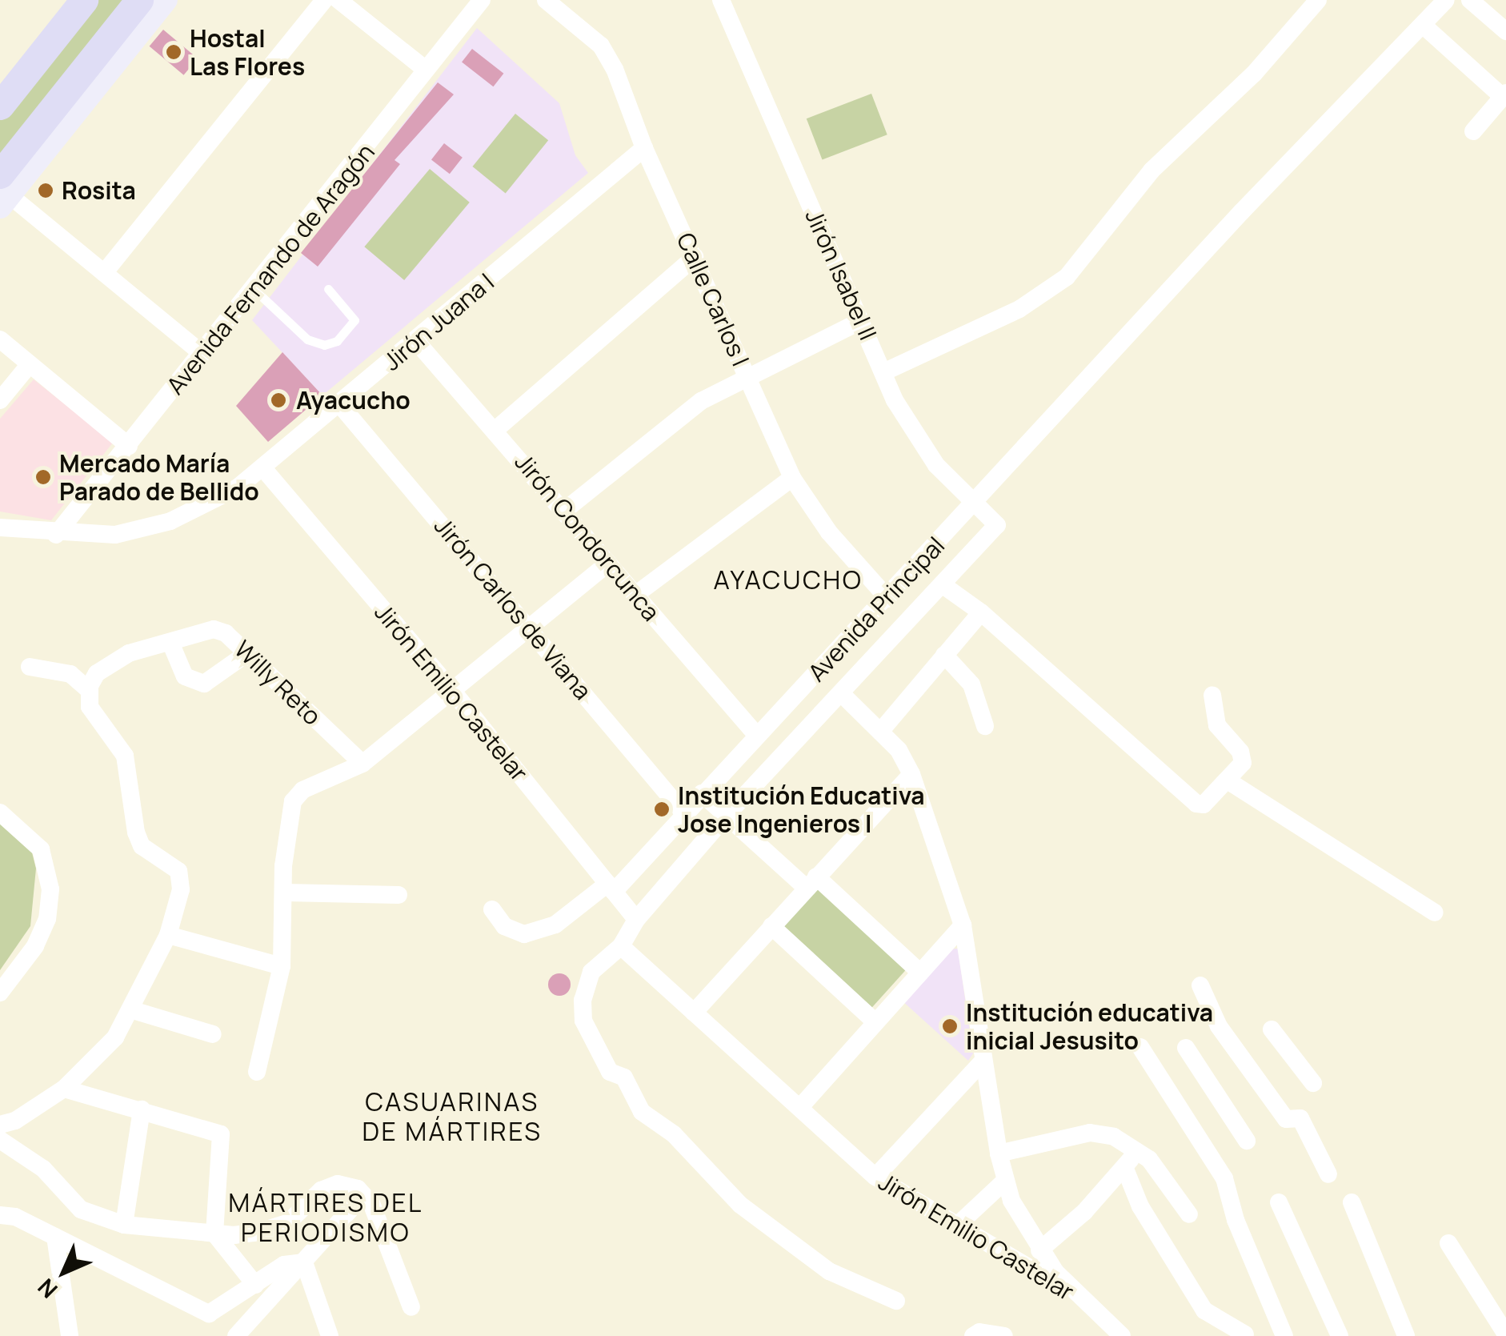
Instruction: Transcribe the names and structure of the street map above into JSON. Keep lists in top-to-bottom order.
{
  "streets": {
    "street": [
      "Avenida Fernando de Aragón",
      "Jirón Isabel II",
      "Calle Carlos I",
      "Jirón Juana I",
      "Jirón Condorcunca",
      "Jirón Carlos de Viana",
      "Avenida Principal",
      "Willy Reto",
      "Jirón Emilio Castelar"
    ]
  },
  "crossings": [
    ["Avenida Fernando de Aragón", "Jirón Juana I"],
    ["Jirón Isabel II", "Avenida Principal"],
    ["Calle Carlos I", "Jirón Juana I"],
    ["Calle Carlos I", "Avenida Principal"],
    ["Jirón Juana I", "Jirón Condorcunca"],
    ["Jirón Juana I", "Jirón Carlos de Viana"],
    ["Jirón Juana I", "Jirón Emilio Castelar"],
    ["Jirón Condorcunca", "Avenida Principal"],
    ["Jirón Carlos de Viana", "Avenida Principal"],
    ["Avenida Principal", "Jirón Emilio Castelar"]
  ],
  "districts": ["AYACUCHO", "CASUARINAS DE MÁRTIRES", "MÁRTIRES DEL PERIODISMO"],
  "places": [
    "Hostal Las Flores",
    "Rosita",
    "Ayacucho",
    "Mercado María Parado de Bellido",
    "Institución Educativa Jose Ingenieros I",
    "Institución educativa inicial Jesusito"
  ],
  "north": "bottom left"
}
